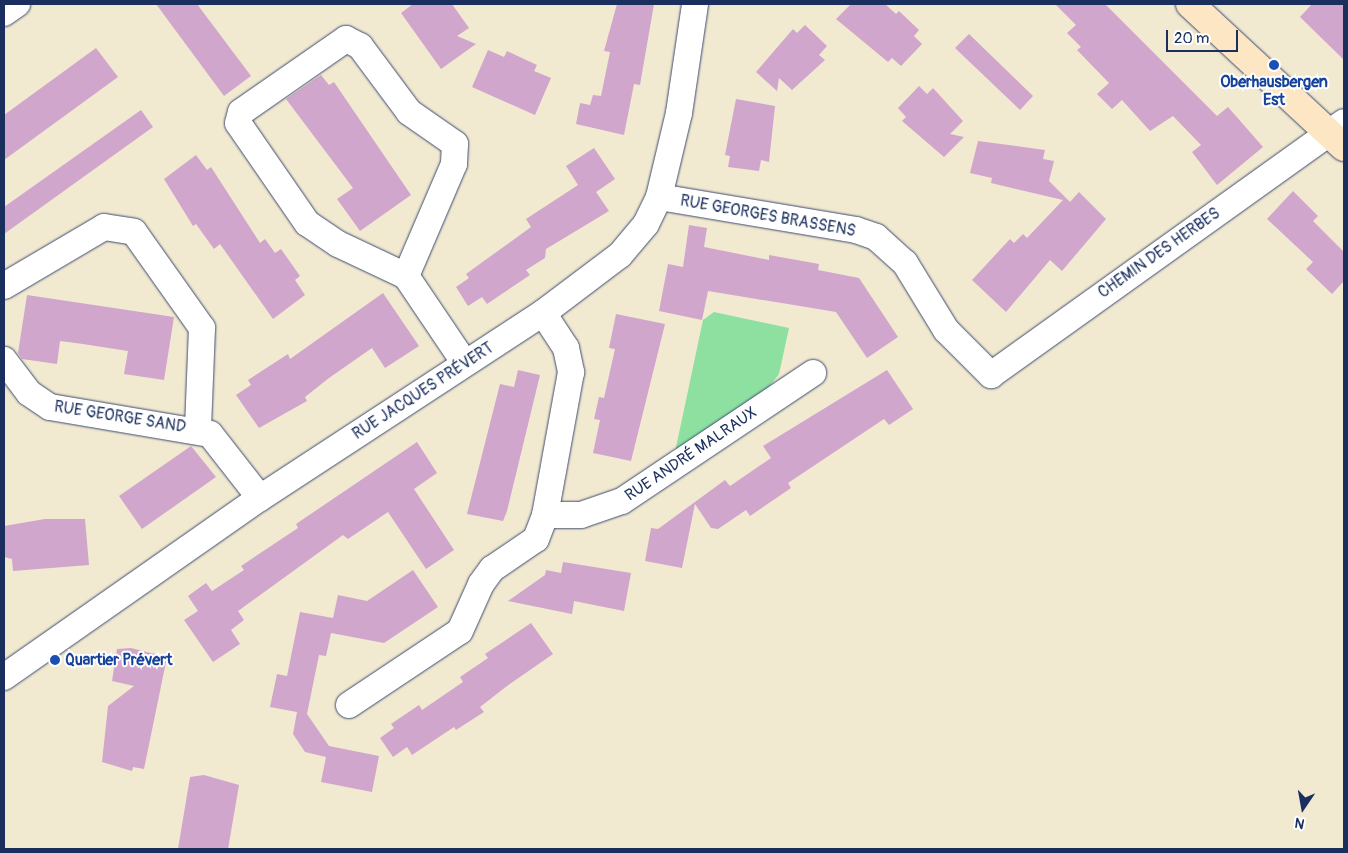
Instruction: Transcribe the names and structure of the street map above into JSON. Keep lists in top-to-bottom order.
{
  "streets": {
    "street": [
      "RUE GEORGES BRASSENS",
      "CHEMIN DES HERBES",
      "RUE JACQUES PRÉVERT",
      "RUE GEORGE SAND",
      "RUE ANDRÉ MALRAUX"
    ]
  },
  "crossings": [
    ["RUE GEORGES BRASSENS", "CHEMIN DES HERBES"],
    ["RUE GEORGES BRASSENS", "RUE JACQUES PRÉVERT"],
    ["RUE JACQUES PRÉVERT", "RUE GEORGE SAND"]
  ],
  "places": ["Oberhausbergen Est", "Quartier Prévert"],
  "scale_bar": "20 m",
  "north": "bottom"
}
